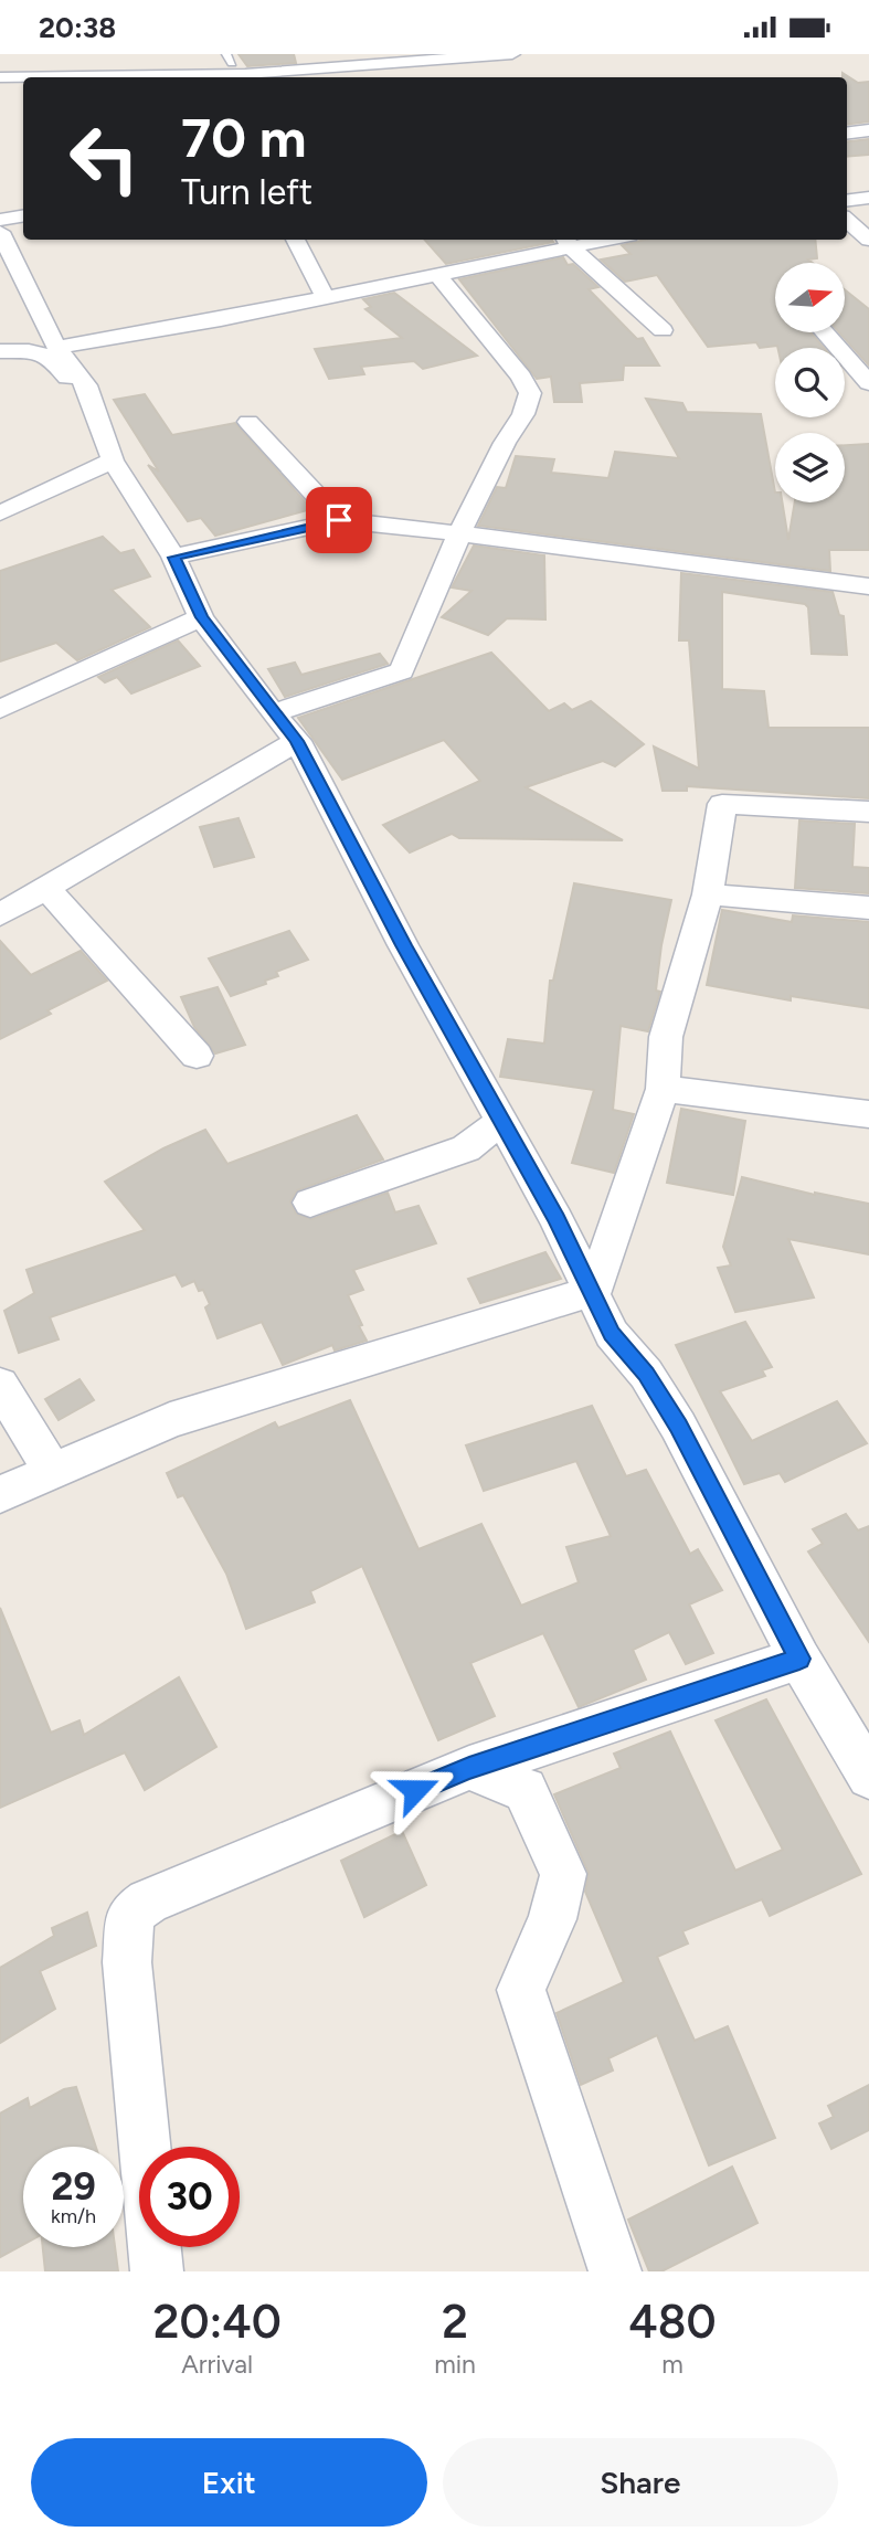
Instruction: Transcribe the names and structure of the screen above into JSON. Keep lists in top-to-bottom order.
{
  "north": "right",
  "page": {
    "status": "20:38",
    "turn": ["70 m", "Turn left"],
    "speed": "29 km/h",
    "limit": "30",
    "eta": [
      "20:40",
      "Arrival",
      "2",
      "min",
      "480",
      "m"
    ],
    "buttons": ["Exit", "Share"]
  }
}
